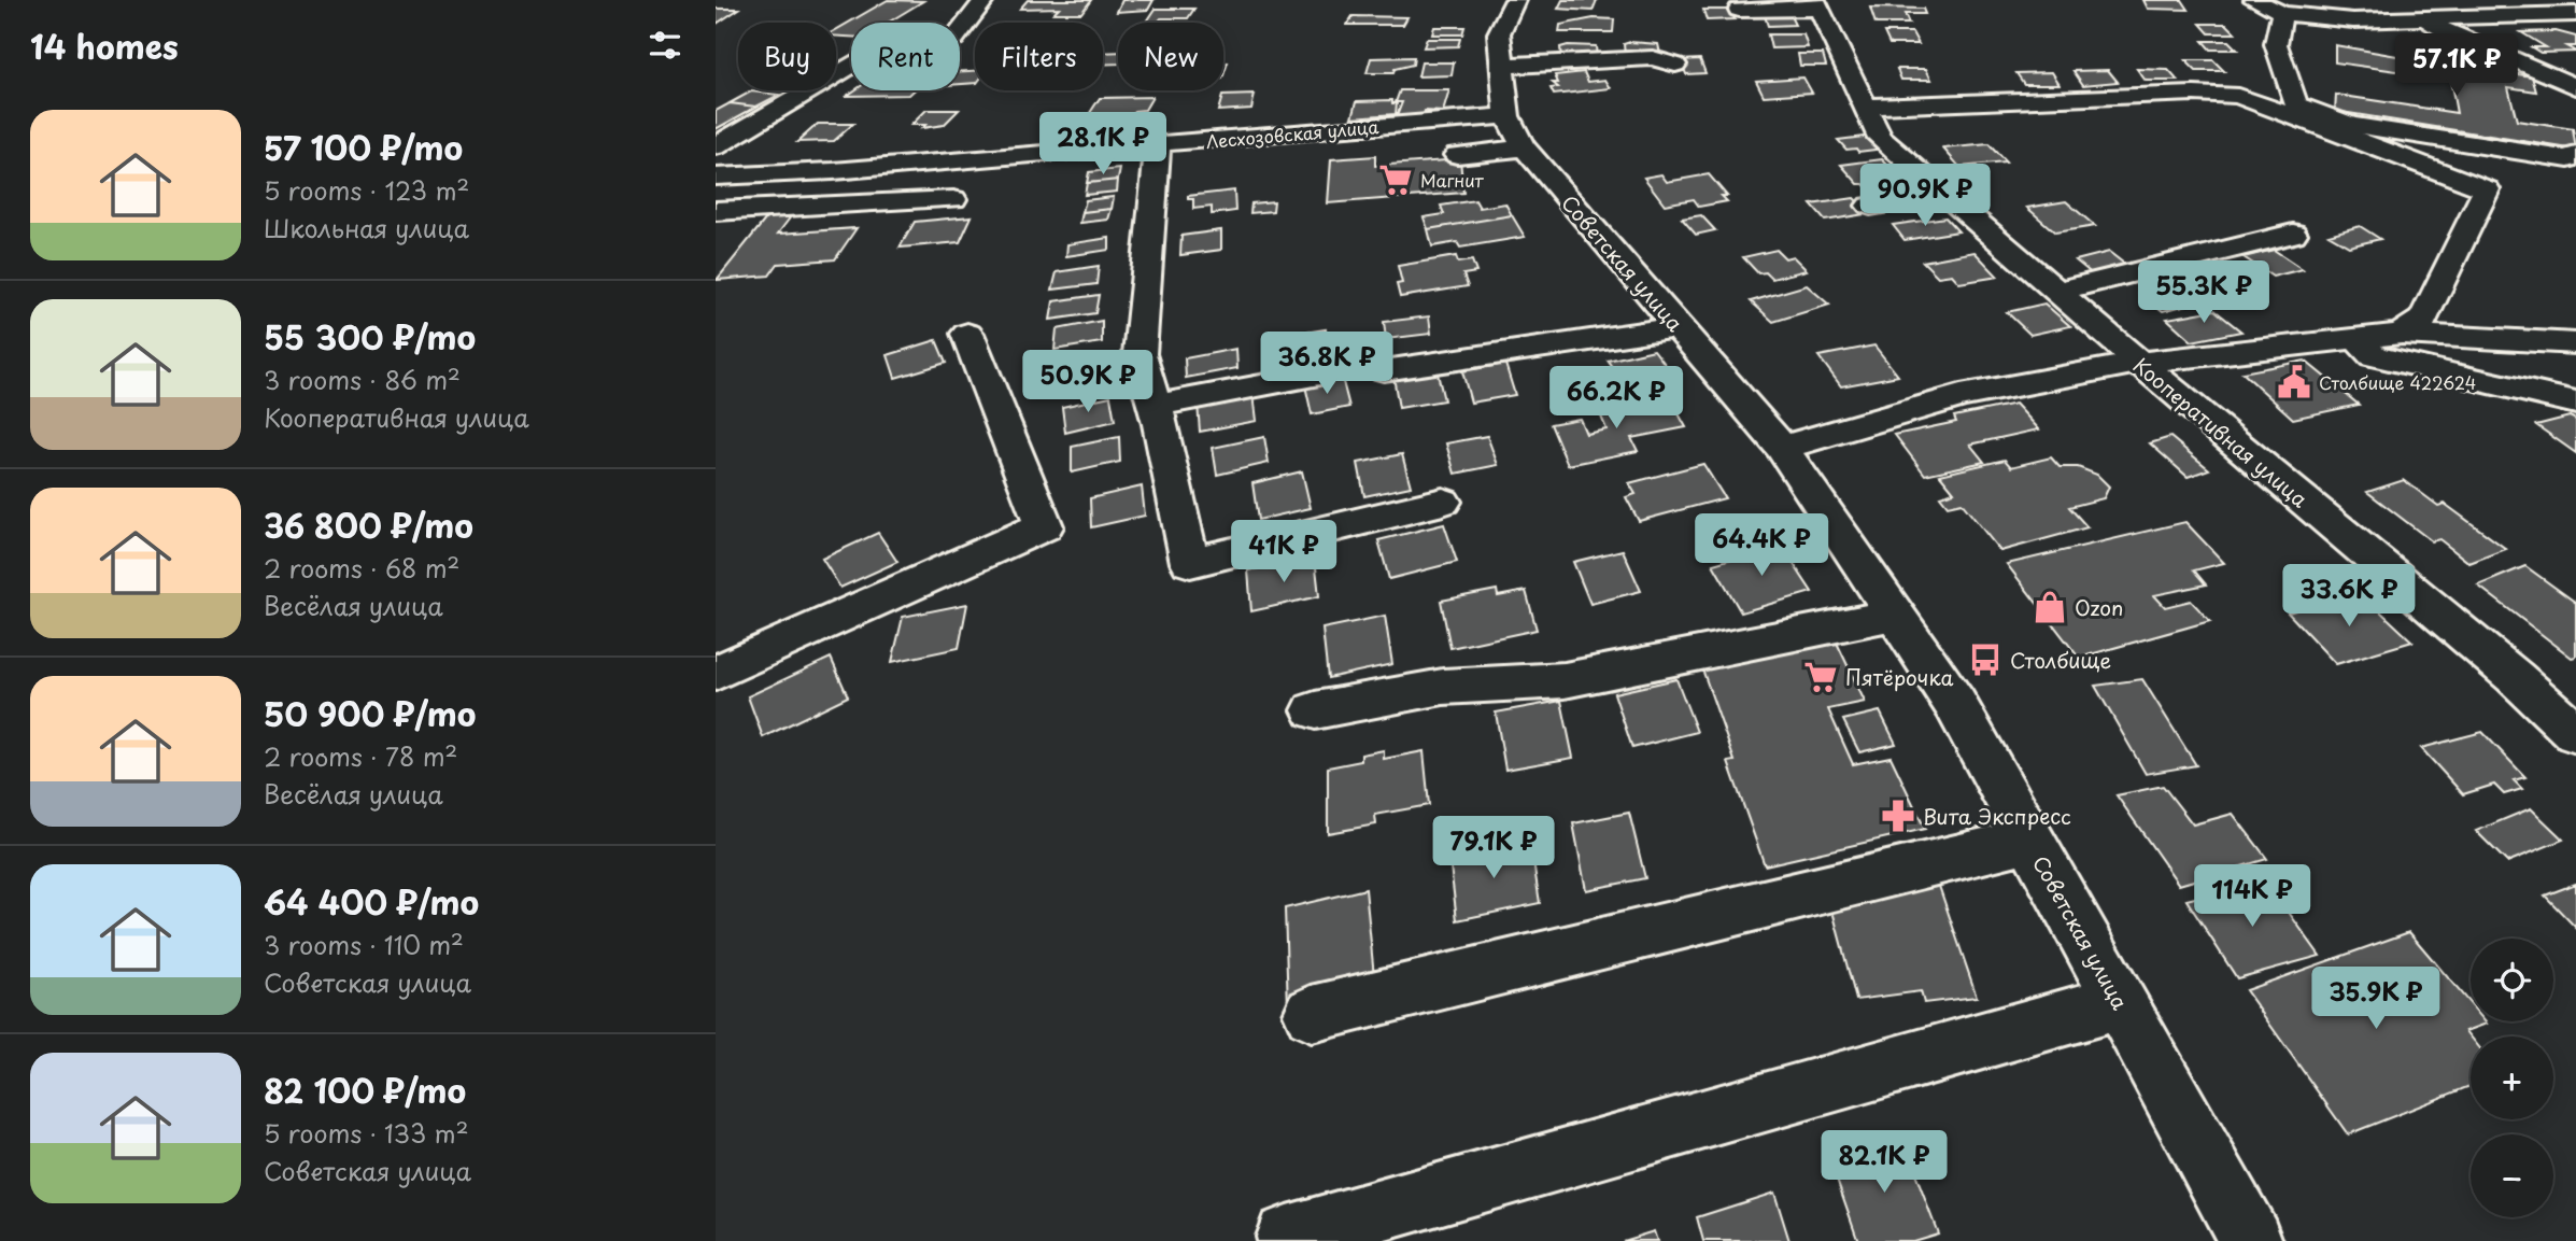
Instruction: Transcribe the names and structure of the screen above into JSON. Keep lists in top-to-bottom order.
{
  "streets": {
    "street": ["Лесхозовская улица", "Советская улица", "Кооперативная улица"]
  },
  "crossings": [
    ["Лесхозовская улица", "Советская улица"]
  ],
  "places": {
    "supermarket": ["Магнит", "Пятёрочка"],
    "public building": ["Столбище 422624"],
    "shop": ["Ozon"],
    "bus stop": ["Столбище"],
    "pharmacy": ["Вита Экспресс"]
  },
  "page": {
    "heading": "14 homes",
    "chip": [
      "Buy",
      "Rent",
      "Filters",
      "New"
    ],
    "price": [
      "57.1K ₽",
      "28.1K ₽",
      "90.9K ₽",
      "55.3K ₽",
      "36.8K ₽",
      "50.9K ₽",
      "66.2K ₽",
      "64.4K ₽",
      "41K ₽",
      "33.6K ₽",
      "79.1K ₽",
      "114K ₽",
      "35.9K ₽",
      "82.1K ₽"
    ],
    "list": [
      {
        "name": "57 100 ₽/mo",
        "note": "5 rooms · 123 m² · Школьная улица"
      },
      {
        "name": "55 300 ₽/mo",
        "note": "3 rooms · 86 m² · Кооперативная улица"
      },
      {
        "name": "36 800 ₽/mo",
        "note": "2 rooms · 68 m² · Весёлая улица"
      },
      {
        "name": "50 900 ₽/mo",
        "note": "2 rooms · 78 m² · Весёлая улица"
      },
      {
        "name": "64 400 ₽/mo",
        "note": "3 rooms · 110 m² · Советская улица"
      },
      {
        "name": "82 100 ₽/mo",
        "note": "5 rooms · 133 m² · Советская улица"
      }
    ],
    "map_buttons": ["+", "−"]
  }
}
